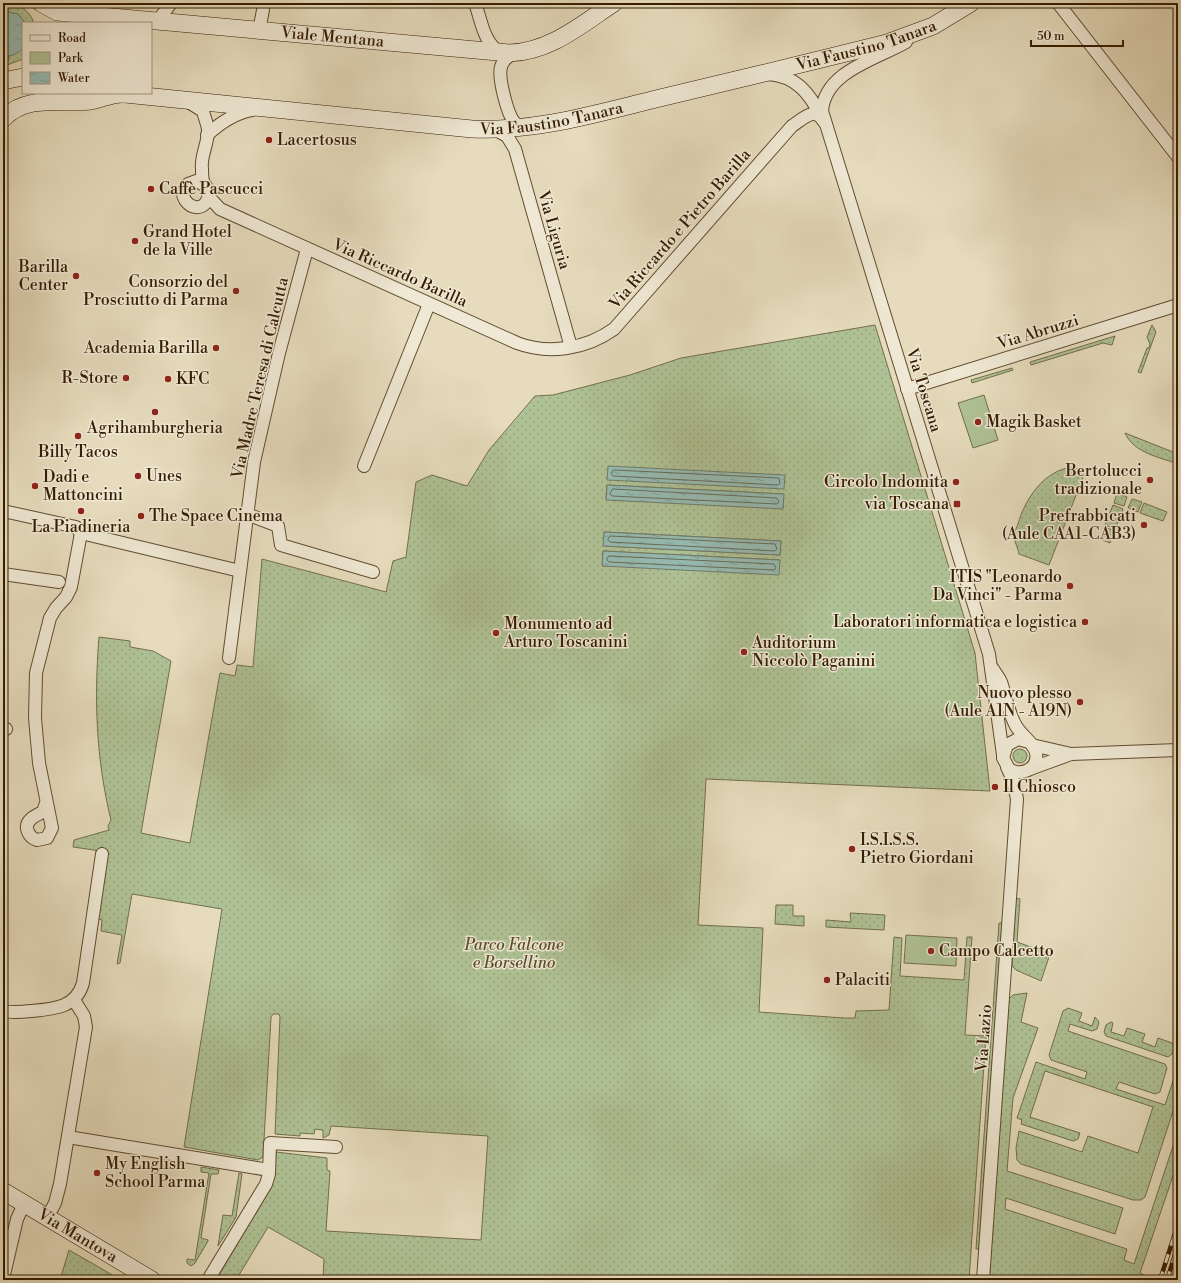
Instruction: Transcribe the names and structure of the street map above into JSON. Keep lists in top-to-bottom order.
{
  "streets": {
    "main road": ["Viale Mentana", "Via Faustino Tanara", "Via Mantova"],
    "street": [
      "Via Riccardo e Pietro Barilla",
      "Via Liguria",
      "Via Riccardo Barilla",
      "Via Abruzzi",
      "Via Madre Teresa di Calcutta",
      "Via Toscana",
      "Via Lazio"
    ]
  },
  "crossings": [
    ["Via Faustino Tanara", "Via Liguria"],
    ["Via Faustino Tanara", "Via Toscana"],
    ["Via Riccardo e Pietro Barilla", "Via Liguria"],
    ["Via Riccardo e Pietro Barilla", "Via Riccardo Barilla"],
    ["Via Riccardo e Pietro Barilla", "Via Toscana"],
    ["Via Liguria", "Via Riccardo Barilla"],
    ["Via Riccardo Barilla", "Via Madre Teresa di Calcutta"],
    ["Via Abruzzi", "Via Toscana"],
    ["Via Toscana", "Via Lazio"]
  ],
  "parks": ["Parco Falcone e Borsellino"],
  "places": {
    "other": [
      "Lacertosus",
      "Caffè Pascucci",
      "Grand Hotel de la Ville",
      "Barilla Center",
      "Consorzio del Prosciutto di Parma",
      "Academia Barilla",
      "R-Store",
      "KFC",
      "Agrihamburgheria",
      "Magik Basket",
      "Billy Tacos",
      "Unes",
      "Bertolucci tradizionale",
      "Circolo Indomita",
      "Dadi e Mattoncini",
      "La Piadineria",
      "The Space Cinema",
      "Prefrabbicati (Aule CAA1-CAB3)",
      "ITIS \"Leonardo Da Vinci\" - Parma",
      "Laboratori informatica e logistica",
      "Monumento ad Arturo Toscanini",
      "Auditorium Niccolò Paganini",
      "Nuovo plesso (Aule A1N - A19N)",
      "Il Chiosco",
      "I.S.I.S.S. Pietro Giordani",
      "Campo Calcetto",
      "Palaciti",
      "My English School Parma"
    ],
    "transit": ["via Toscana"]
  },
  "legend": ["Road", "Park", "Water"],
  "scale_bar": "50 m"
}
